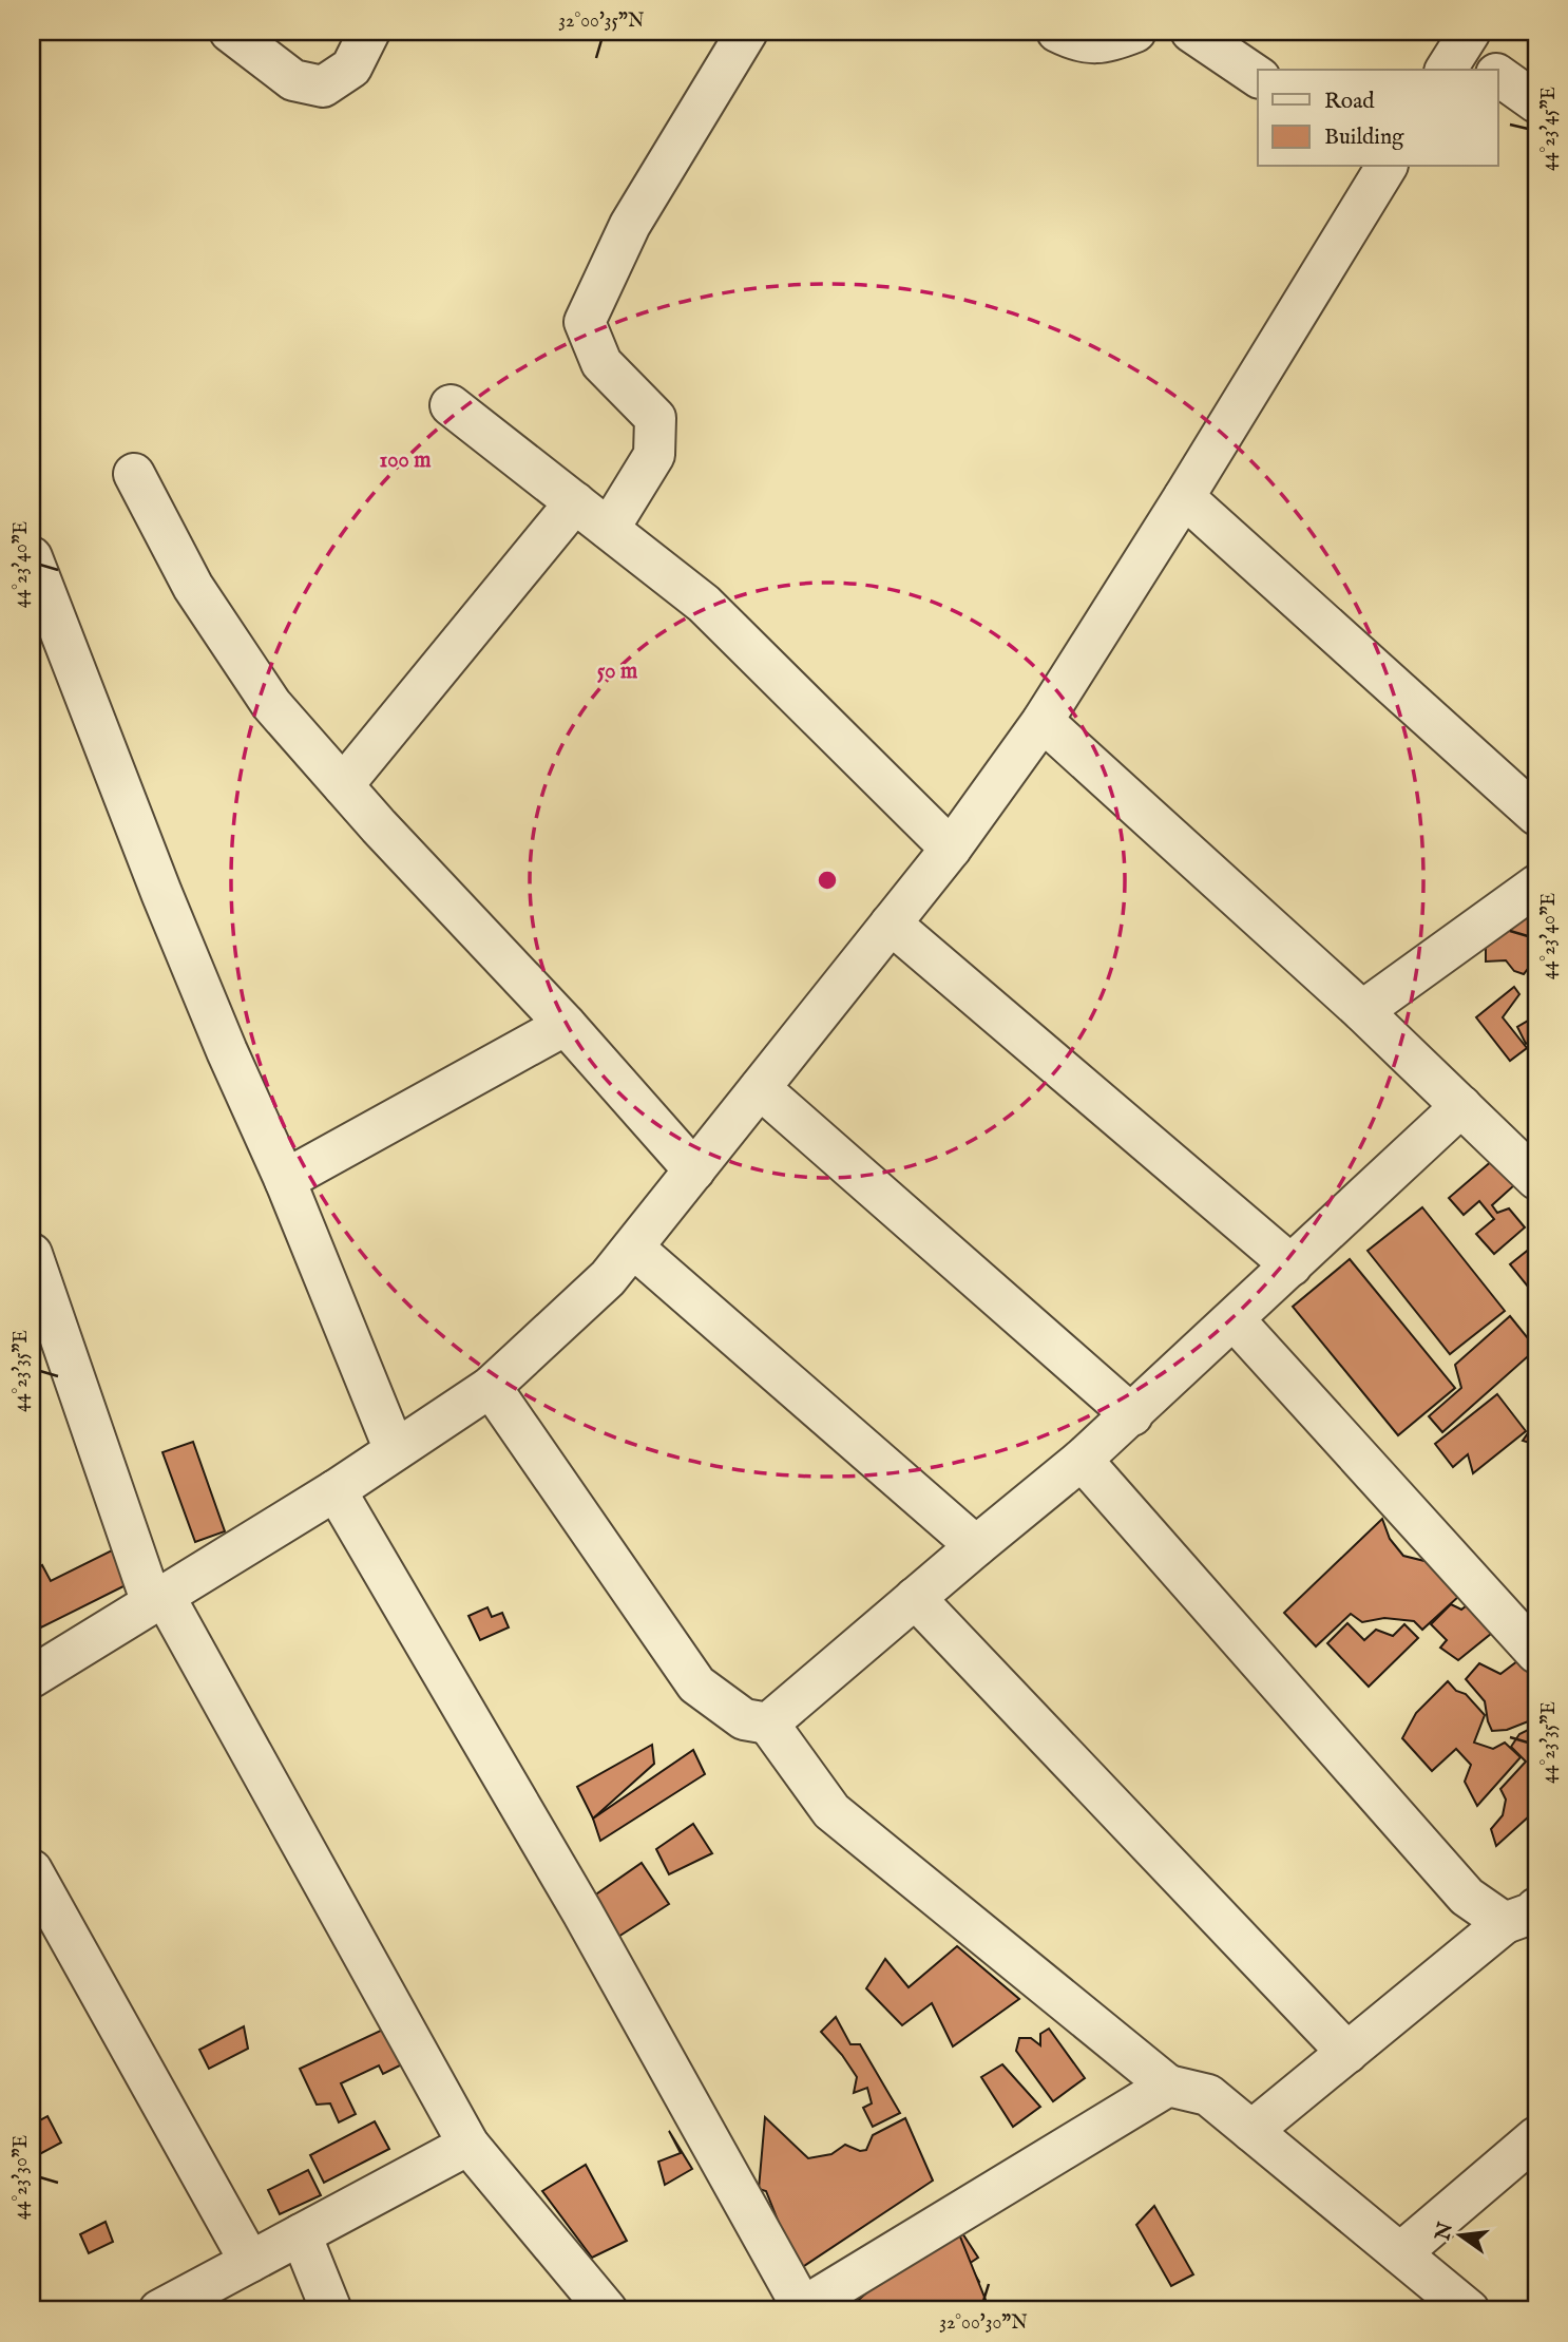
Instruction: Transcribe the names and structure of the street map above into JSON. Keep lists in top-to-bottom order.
{
  "legend": ["Road", "Building"],
  "north": "left",
  "coordinates": [
    "32°00'35\"N",
    "44°23'45\"E",
    "44°23'40\"E",
    "44°23'35\"E",
    "44°23'30\"E",
    "32°00'30\"N"
  ],
  "rings": ["100 m", "50 m"]
}
